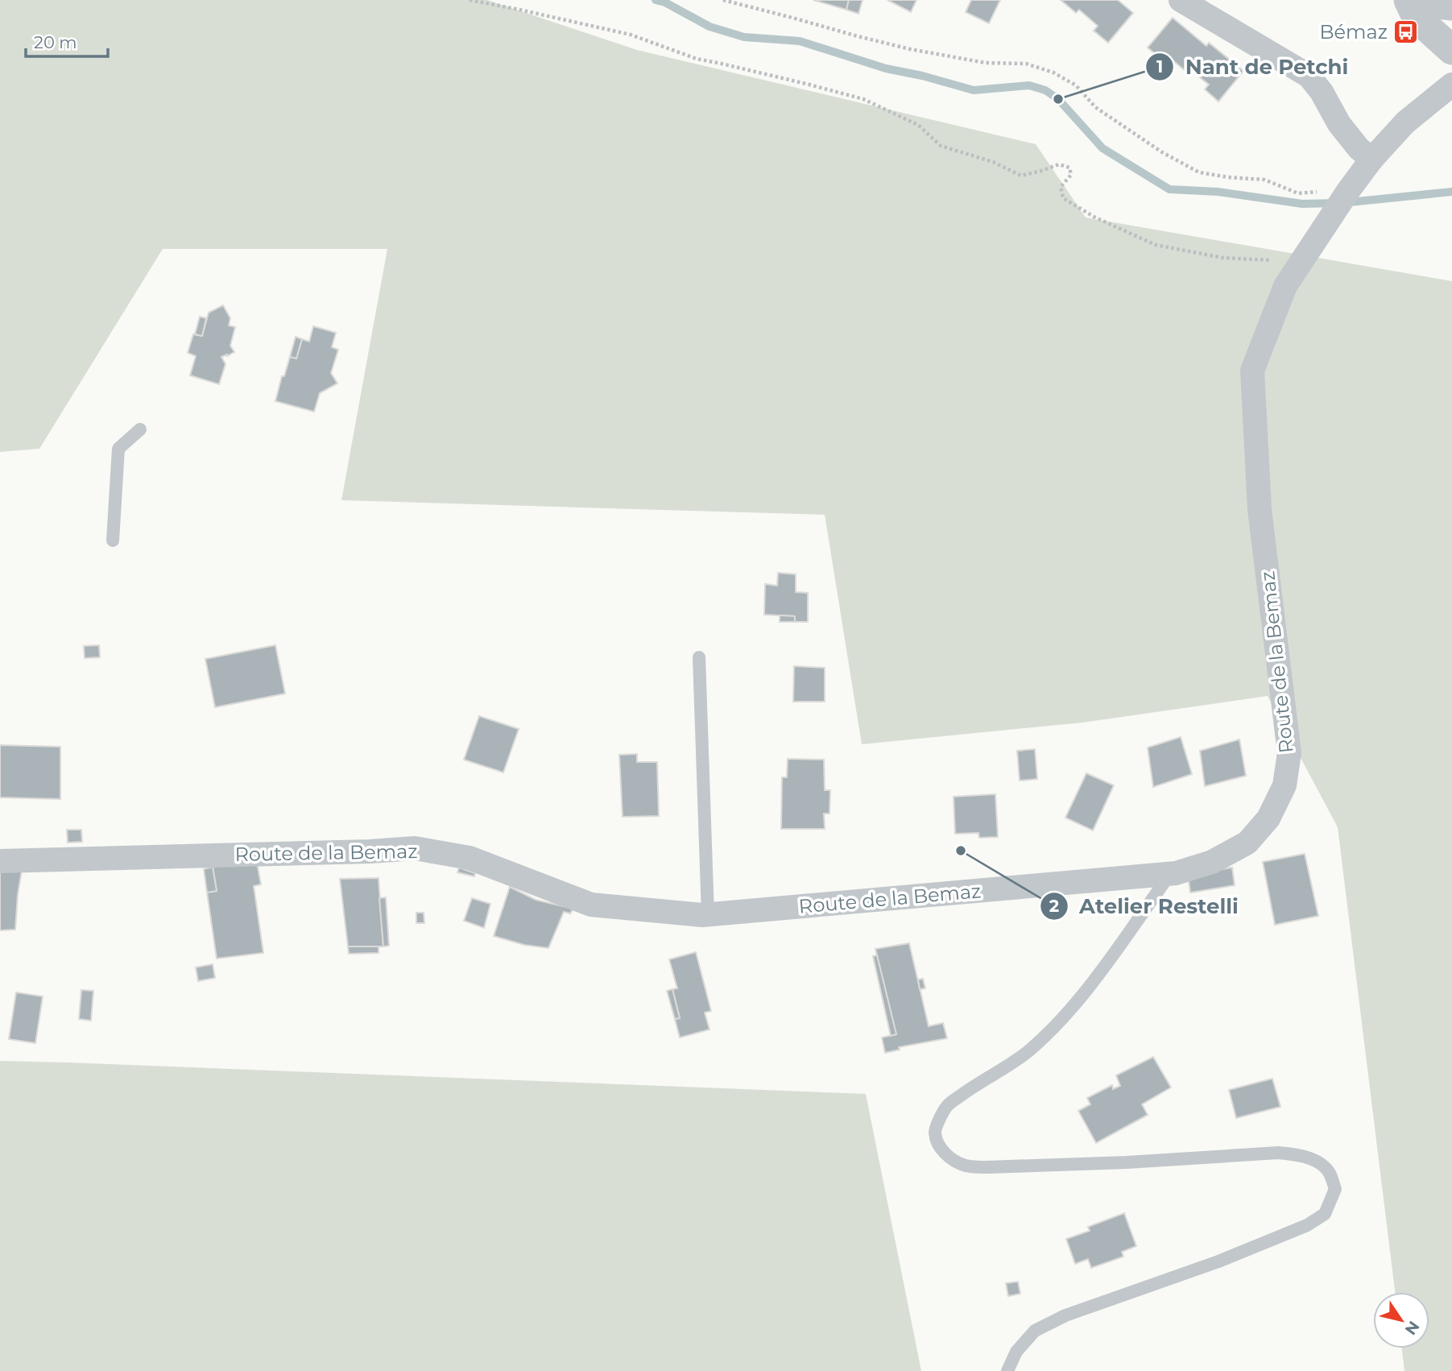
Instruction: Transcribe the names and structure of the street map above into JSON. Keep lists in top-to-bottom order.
{
  "streets": {
    "street": ["Route de la Bemaz"]
  },
  "places": {
    "bus stop": ["Bémaz"],
    "other": ["Nant de Petchi", "Atelier Restelli"]
  },
  "scale_bar": "20 m",
  "north": "bottom right"
}
